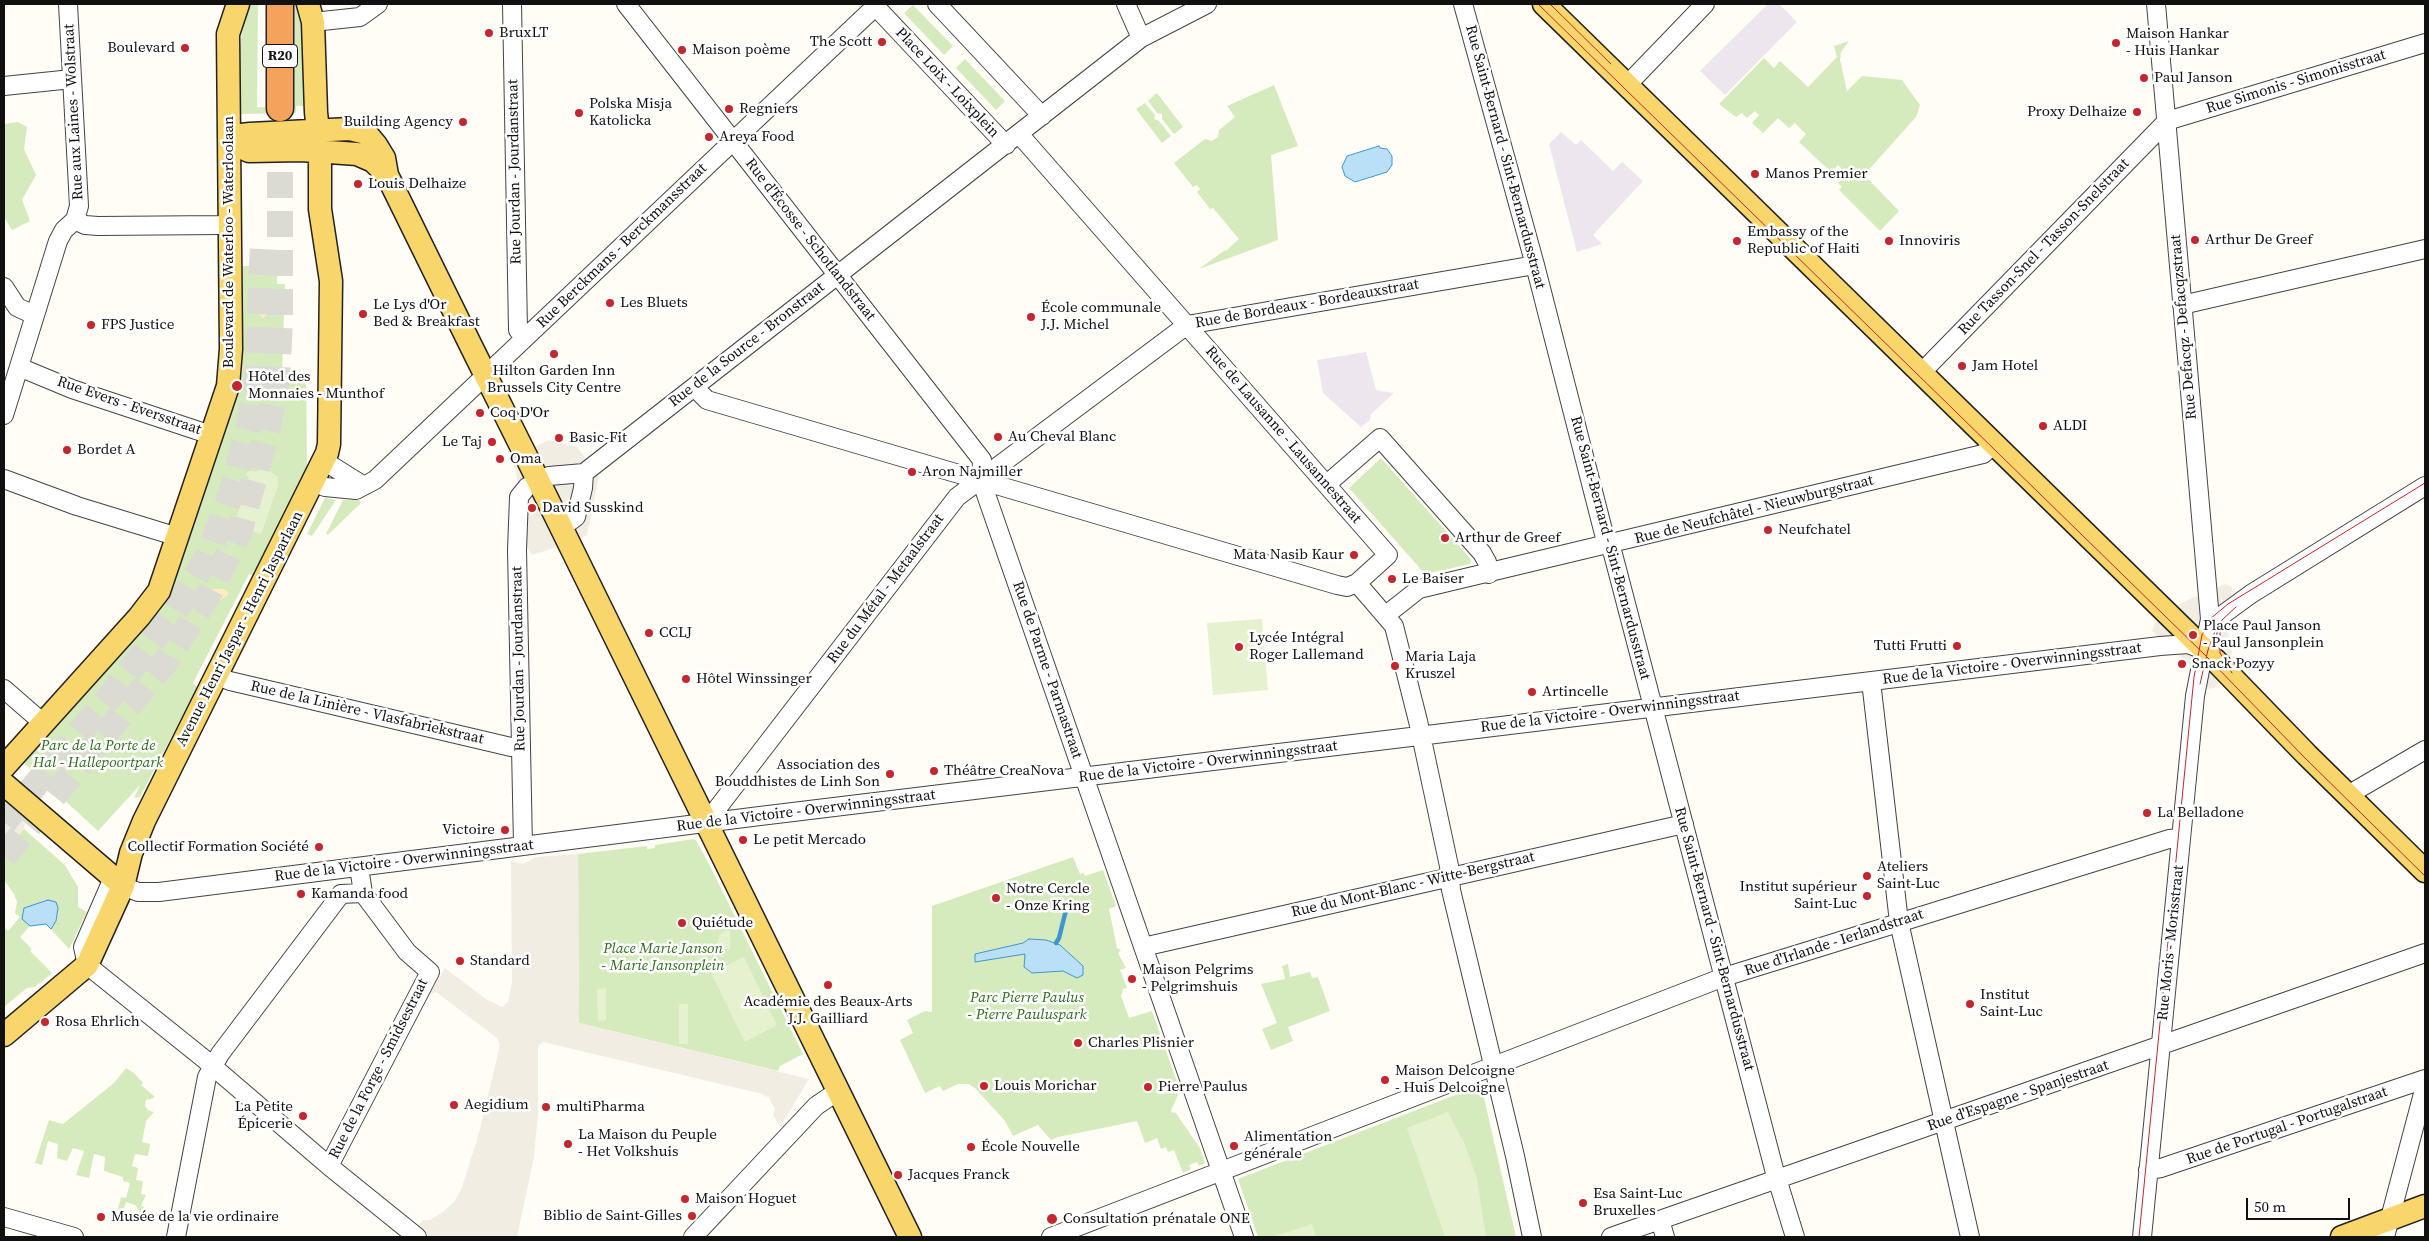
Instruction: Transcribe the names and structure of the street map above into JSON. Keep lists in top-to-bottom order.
{
  "streets": {
    "highway": ["R20"],
    "main road": ["Boulevard de Waterloo - Waterloolaan", "Avenue Henri Jaspar - Henri Jasparlaan"],
    "street": [
      "Rue Simonis - Simonisstraat",
      "Place Loix - Loixplein",
      "Rue aux Laines - Wolstraat",
      "Rue Saint-Bernard - Sint-Bernardusstraat",
      "Rue Jourdan - Jourdanstraat",
      "Rue d'Écosse - Schotlandstraat",
      "Rue Berckmans - Berckmansstraat",
      "Rue Tasson-Snel - Tasson-Snelstraat",
      "Rue de Bordeaux - Bordeauxstraat",
      "Rue Defacqz - Defacqzstraat",
      "Rue de la Source - Bronstraat",
      "Rue Evers - Eversstraat",
      "Rue de Lausanne - Lausannestraat",
      "Rue de Neufchâtel - Nieuwburgstraat",
      "Rue du Métal - Metaalstraat",
      "Rue de la Victoire - Overwinningsstraat",
      "Rue de Parme - Parmastraat",
      "Rue de la Linière - Vlasfabriekstraat",
      "Rue du Mont-Blanc - Witte-Bergstraat",
      "Rue d'Irlande - Ierlandstraat",
      "Rue Moris - Morisstraat",
      "Rue de la Forge - Smidsestraat",
      "Rue d'Espagne - Spanjestraat",
      "Rue de Portugal - Portugalstraat"
    ]
  },
  "crossings": [
    ["Rue Simonis - Simonisstraat", "Rue Tasson-Snel - Tasson-Snelstraat"],
    ["Rue Simonis - Simonisstraat", "Rue Defacqz - Defacqzstraat"],
    ["Place Loix - Loixplein", "Rue Berckmans - Berckmansstraat"],
    ["Place Loix - Loixplein", "Rue de la Source - Bronstraat"],
    ["Place Loix - Loixplein", "Rue de Lausanne - Lausannestraat"],
    ["Rue aux Laines - Wolstraat", "Rue Evers - Eversstraat"],
    ["Rue Saint-Bernard - Sint-Bernardusstraat", "Rue de Bordeaux - Bordeauxstraat"],
    ["Rue Saint-Bernard - Sint-Bernardusstraat", "Rue de Neufchâtel - Nieuwburgstraat"],
    ["Rue Saint-Bernard - Sint-Bernardusstraat", "Rue de la Victoire - Overwinningsstraat"],
    ["Rue Saint-Bernard - Sint-Bernardusstraat", "Rue du Mont-Blanc - Witte-Bergstraat"],
    ["Rue Saint-Bernard - Sint-Bernardusstraat", "Rue d'Irlande - Ierlandstraat"],
    ["Rue Saint-Bernard - Sint-Bernardusstraat", "Rue d'Espagne - Spanjestraat"],
    ["Rue Jourdan - Jourdanstraat", "Rue Berckmans - Berckmansstraat"],
    ["Rue Jourdan - Jourdanstraat", "Rue de la Victoire - Overwinningsstraat"],
    ["Rue Jourdan - Jourdanstraat", "Rue de la Linière - Vlasfabriekstraat"],
    ["Rue d'Écosse - Schotlandstraat", "Rue Berckmans - Berckmansstraat"],
    ["Rue d'Écosse - Schotlandstraat", "Rue de Bordeaux - Bordeauxstraat"],
    ["Rue d'Écosse - Schotlandstraat", "Rue de la Source - Bronstraat"],
    ["Rue d'Écosse - Schotlandstraat", "Rue du Métal - Metaalstraat"],
    ["Rue d'Écosse - Schotlandstraat", "Rue de Parme - Parmastraat"],
    ["Boulevard de Waterloo - Waterloolaan", "Rue Evers - Eversstraat"],
    ["Rue Tasson-Snel - Tasson-Snelstraat", "Rue Defacqz - Defacqzstraat"],
    ["Rue de Bordeaux - Bordeauxstraat", "Rue de Lausanne - Lausannestraat"],
    ["Rue de Bordeaux - Bordeauxstraat", "Rue du Métal - Metaalstraat"],
    ["Rue de Bordeaux - Bordeauxstraat", "Rue de Parme - Parmastraat"],
    ["Rue Defacqz - Defacqzstraat", "Rue de la Victoire - Overwinningsstraat"],
    ["Rue Defacqz - Defacqzstraat", "Rue Moris - Morisstraat"],
    ["Rue de la Source - Bronstraat", "Rue de Lausanne - Lausannestraat"],
    ["Rue du Métal - Metaalstraat", "Rue de la Victoire - Overwinningsstraat"],
    ["Rue du Métal - Metaalstraat", "Rue de Parme - Parmastraat"],
    ["Avenue Henri Jaspar - Henri Jasparlaan", "Rue de la Victoire - Overwinningsstraat"],
    ["Avenue Henri Jaspar - Henri Jasparlaan", "Rue de la Linière - Vlasfabriekstraat"],
    ["Rue de la Victoire - Overwinningsstraat", "Rue de Parme - Parmastraat"],
    ["Rue de la Victoire - Overwinningsstraat", "Rue Moris - Morisstraat"],
    ["Rue de Parme - Parmastraat", "Rue du Mont-Blanc - Witte-Bergstraat"],
    ["Rue de Parme - Parmastraat", "Rue d'Irlande - Ierlandstraat"],
    ["Rue d'Irlande - Ierlandstraat", "Rue Moris - Morisstraat"],
    ["Rue Moris - Morisstraat", "Rue d'Espagne - Spanjestraat"],
    ["Rue Moris - Morisstraat", "Rue de Portugal - Portugalstraat"]
  ],
  "parks": ["Parc de la Porte de Hal - Hallepoortpark", "Place Marie Janson - Marie Jansonplein", "Parc Pierre Paulus - Pierre Pauluspark"],
  "places": [
    "BruxLT",
    "The Scott",
    "Maison Hankar - Huis Hankar",
    "Boulevard",
    "Maison poème",
    "Paul Janson",
    "Regniers",
    "Proxy Delhaize",
    "Polska Misja Katolicka",
    "Building Agency",
    "Areya Food",
    "Manos Premier",
    "Louis Delhaize",
    "Arthur De Greef",
    "Embassy of the Republic of Haiti",
    "Innoviris",
    "Les Bluets",
    "Le Lys d'Or Bed & Breakfast",
    "École communale J.J. Michel",
    "FPS Justice",
    "Hilton Garden Inn Brussels City Centre",
    "Jam Hotel",
    "Hôtel des Monnaies - Munthof",
    "Coq D'Or",
    "ALDI",
    "Au Cheval Blanc",
    "Basic-Fit",
    "Le Taj",
    "Bordet A",
    "Oma",
    "Aron Najmiller",
    "David Susskind",
    "Neufchatel",
    "Arthur de Greef",
    "Mata Nasib Kaur",
    "Le Baiser",
    "CCLJ",
    "Place Paul Janson - Paul Jansonplein",
    "Tutti Frutti",
    "Lycée Intégral Roger Lallemand",
    "Snack Pozyy",
    "Maria Laja Kruszel",
    "Hôtel Winssinger",
    "Artincelle",
    "Théâtre CreaNova",
    "Association des Bouddhistes de Linh Son",
    "La Belladone",
    "Victoire",
    "Le petit Mercado",
    "Collectif Formation Société",
    "Ateliers Saint-Luc",
    "Kamanda food",
    "Institut supérieur Saint-Luc",
    "Notre Cercle - Onze Kring",
    "Quiétude",
    "Standard",
    "Maison Pelgrims - Pelgrimshuis",
    "Académie des Beaux-Arts J.J. Gailliard",
    "Institut Saint-Luc",
    "Rosa Ehrlich",
    "Charles Plisnier",
    "Maison Delcoigne - Huis Delcoigne",
    "Louis Morichar",
    "Pierre Paulus",
    "Aegidium",
    "multiPharma",
    "La Petite Épicerie",
    "La Maison du Peuple - Het Volkshuis",
    "Alimentation générale",
    "École Nouvelle",
    "Jacques Franck",
    "Maison Hoguet",
    "Esa Saint-Luc Bruxelles",
    "Biblio de Saint-Gilles",
    "Musée de la vie ordinaire",
    "Consultation prénatale ONE"
  ],
  "scale_bar": "50 m"
}
